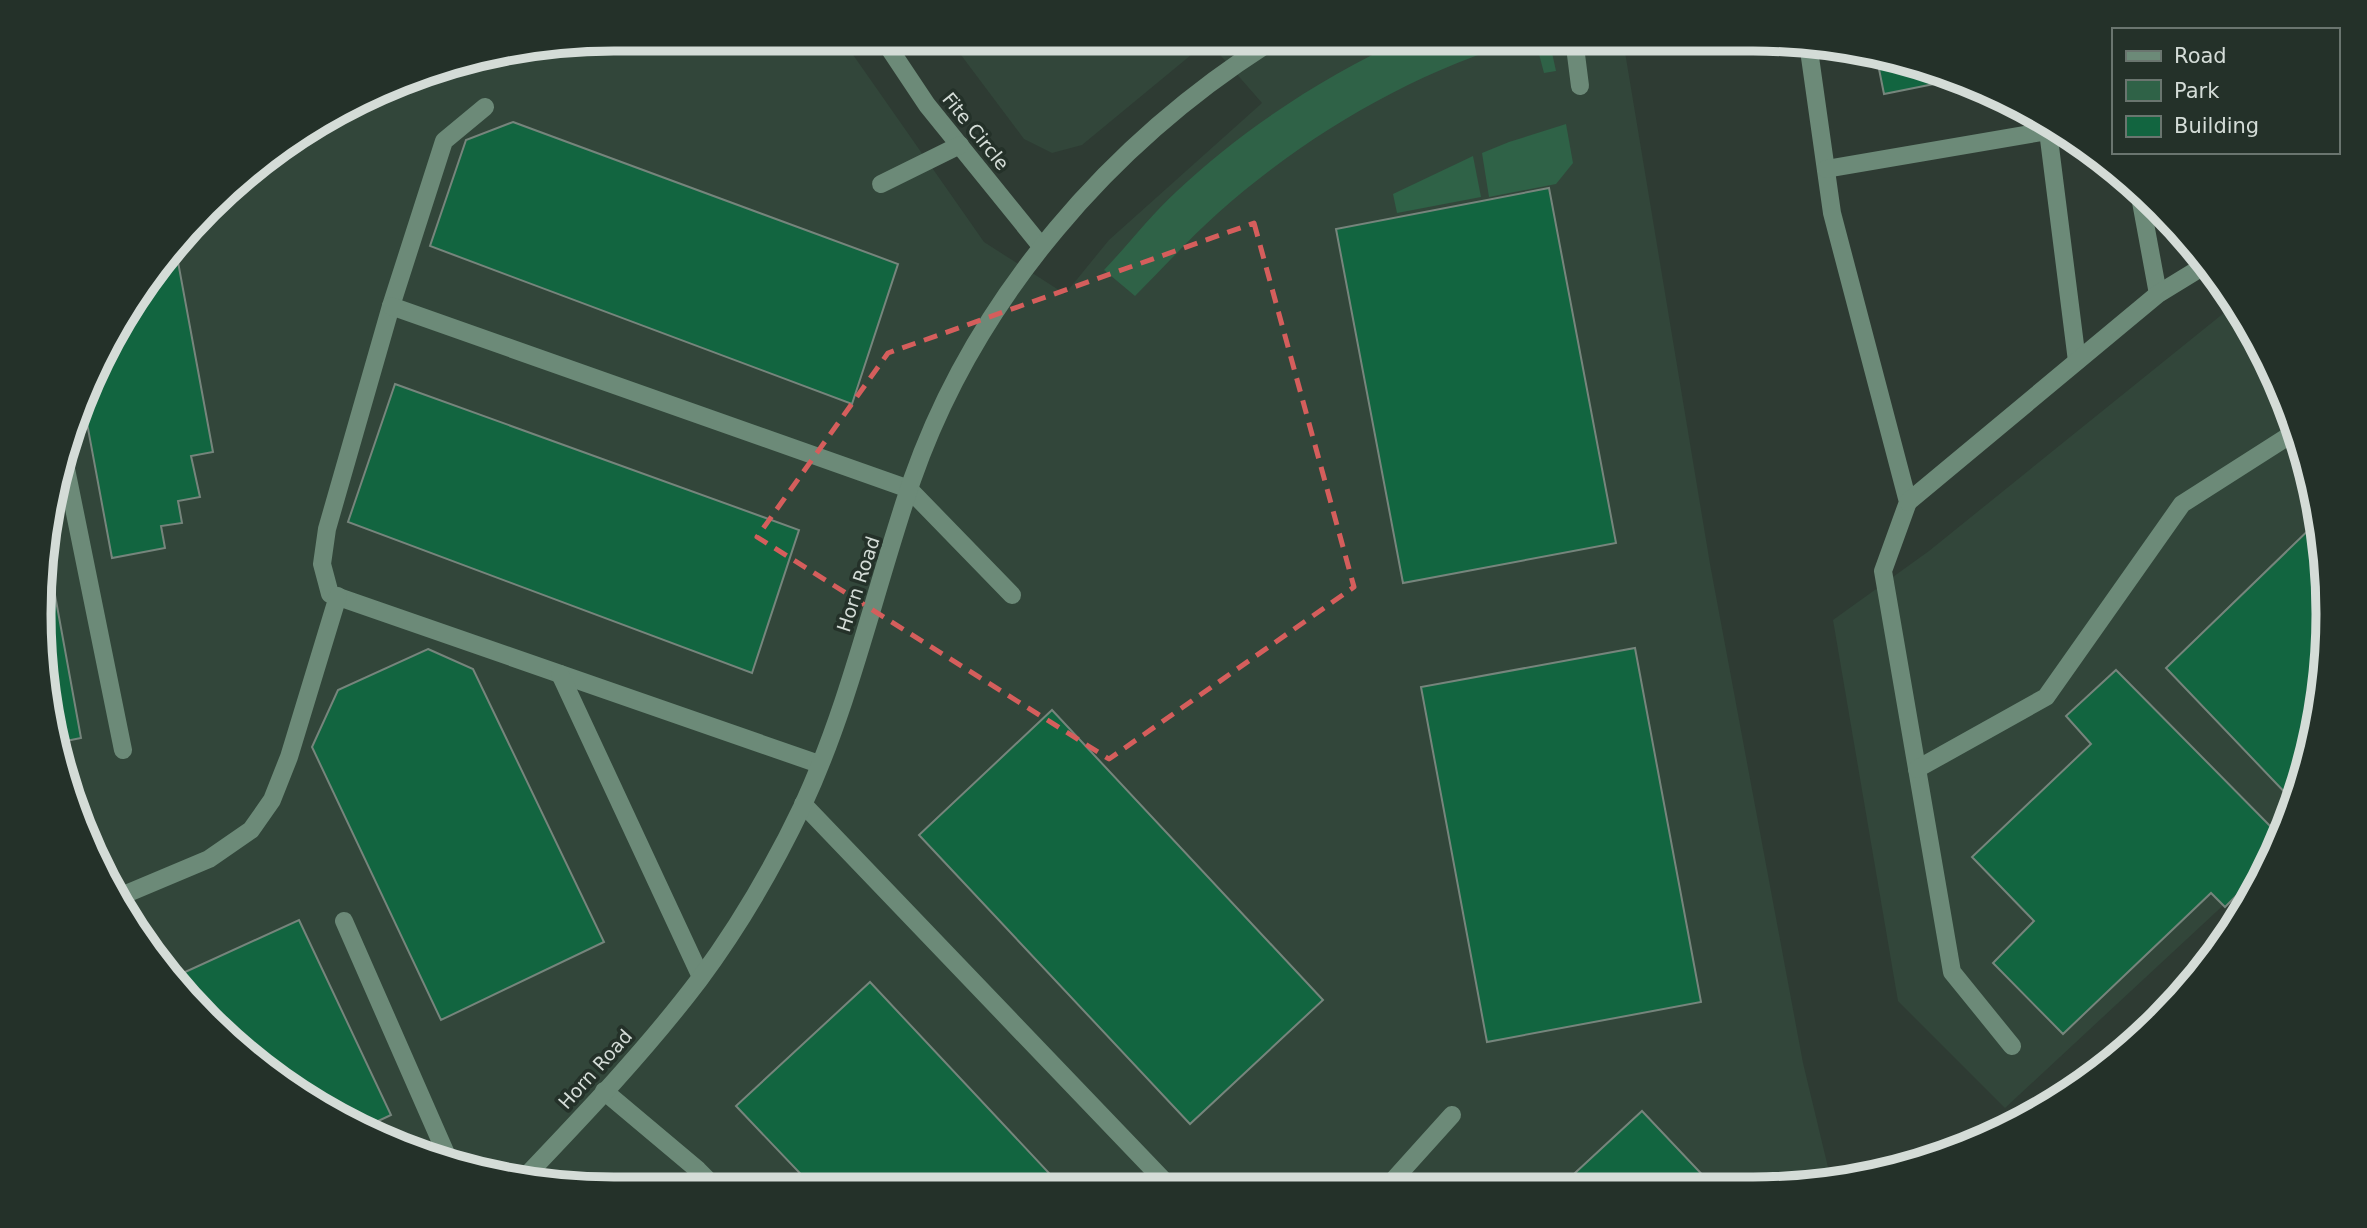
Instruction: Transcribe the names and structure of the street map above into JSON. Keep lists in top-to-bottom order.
{
  "streets": {
    "street": ["Fite Circle", "Horn Road"]
  },
  "crossings": [
    ["Fite Circle", "Horn Road"]
  ],
  "legend": ["Road", "Park", "Building"]
}
